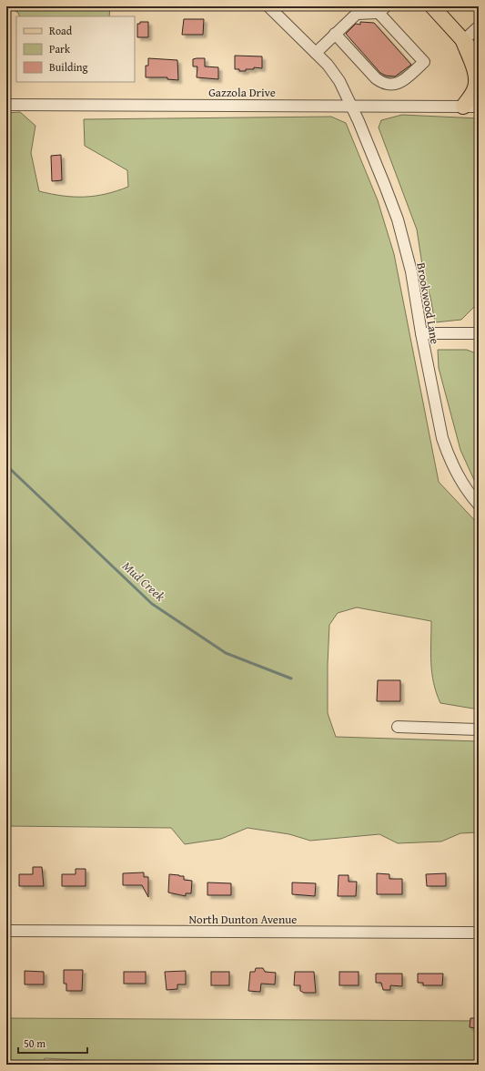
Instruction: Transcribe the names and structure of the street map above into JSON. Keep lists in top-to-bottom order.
{
  "streets": {
    "street": ["Gazzola Drive", "Brookwood Lane", "North Dunton Avenue"]
  },
  "crossings": [
    ["Gazzola Drive", "Brookwood Lane"]
  ],
  "water": ["Mud Creek"],
  "legend": ["Road", "Park", "Building"],
  "scale_bar": "50 m"
}
